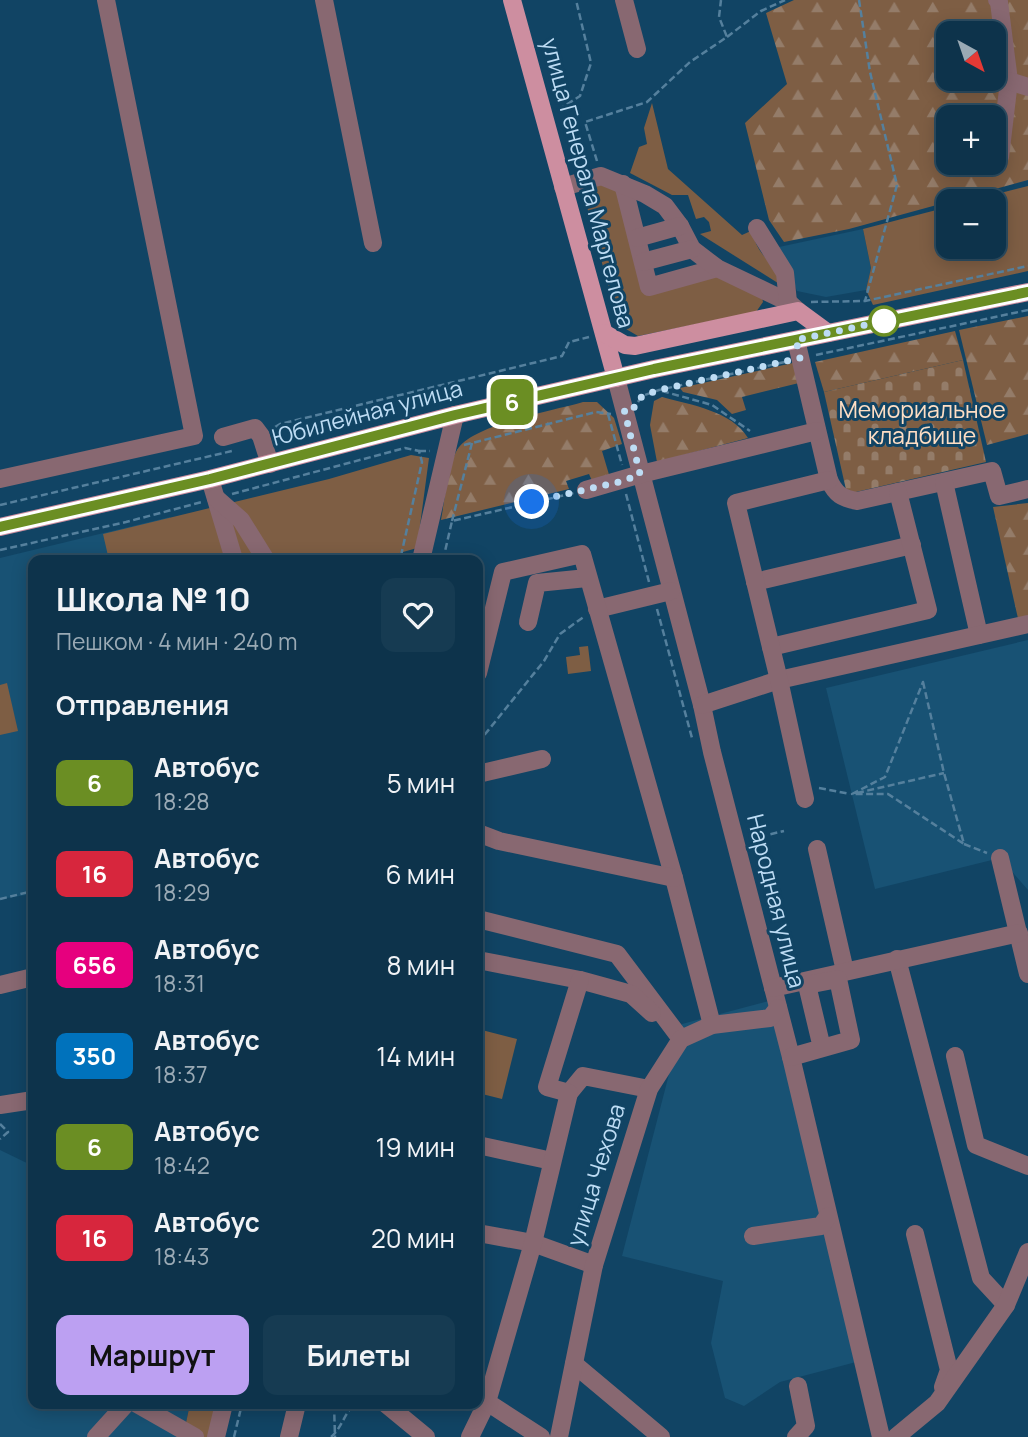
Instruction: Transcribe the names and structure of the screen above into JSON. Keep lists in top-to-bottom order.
{
  "streets": {
    "main road": ["улица Генерала Маргелова", "Юбилейная улица"],
    "street": ["Народная улица", "улица Чехова"]
  },
  "crossings": [
    ["улица Генерала Маргелова", "Юбилейная улица"],
    ["улица Генерала Маргелова", "Народная улица"],
    ["Юбилейная улица", "Народная улица"]
  ],
  "parks": ["Мемориальное кладбище"],
  "lines": ["bus line 6"],
  "north": "bottom right",
  "page": {
    "on_map": "6",
    "map_buttons": ["+", "−"],
    "heading": [
      ["Школа № 10", "Пешком · 4 мин · 240 m"],
      "Отправления"
    ],
    "list": [
      {
        "mark": "6",
        "name": "Автобус",
        "note": "18:28",
        "value": "5 мин"
      },
      {
        "mark": "16",
        "name": "Автобус",
        "note": "18:29",
        "value": "6 мин"
      },
      {
        "mark": "656",
        "name": "Автобус",
        "note": "18:31",
        "value": "8 мин"
      },
      {
        "mark": "350",
        "name": "Автобус",
        "note": "18:37",
        "value": "14 мин"
      },
      {
        "mark": "6",
        "name": "Автобус",
        "note": "18:42",
        "value": "19 мин"
      },
      {
        "mark": "16",
        "name": "Автобус",
        "note": "18:43",
        "value": "20 мин"
      }
    ],
    "buttons": ["Маршрут", "Билеты"]
  }
}
